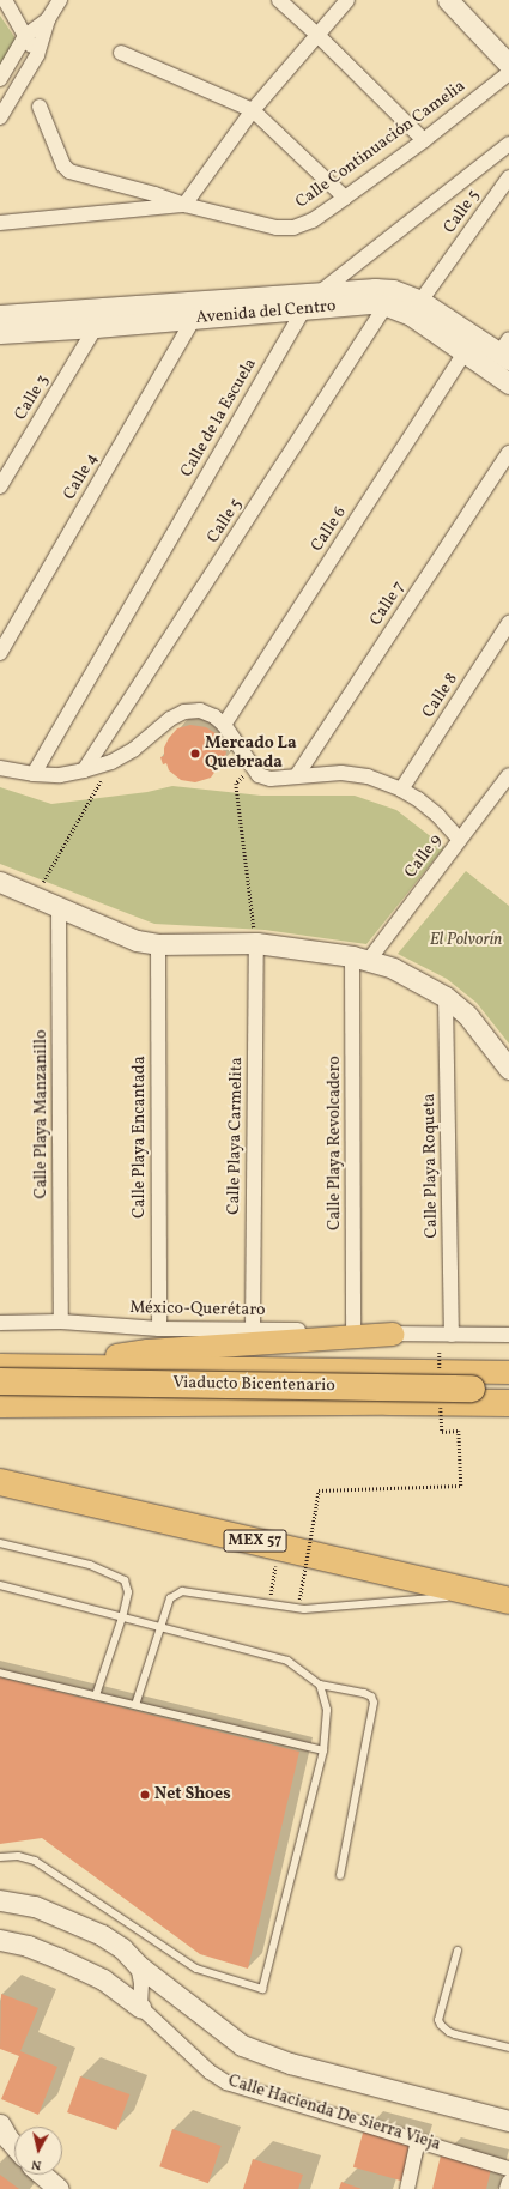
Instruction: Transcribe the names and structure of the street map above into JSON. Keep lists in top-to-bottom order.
{
  "streets": {
    "highway": ["Viaducto Bicentenario", "MEX 57"],
    "street": [
      "Calle Continuación Camelia",
      "Calle 5",
      "Avenida del Centro",
      "Calle 3",
      "Calle de la Escuela",
      "Calle 4",
      "Calle 6",
      "Calle 7",
      "Calle 8",
      "Calle 9",
      "Calle Playa Manzanillo",
      "Calle Playa Carmelita",
      "Calle Playa Encantada",
      "Calle Playa Revolcadero",
      "Calle Playa Roqueta",
      "México-Querétaro",
      "Calle Hacienda De Sierra Vieja"
    ]
  },
  "crossings": [
    ["Calle 5", "Avenida del Centro"],
    ["Avenida del Centro", "Calle 3"],
    ["Avenida del Centro", "Calle de la Escuela"],
    ["Avenida del Centro", "Calle 4"],
    ["Avenida del Centro", "Calle 6"],
    ["Calle 9", "Calle Playa Revolcadero"],
    ["Calle Playa Manzanillo", "México-Querétaro"],
    ["Calle Playa Carmelita", "México-Querétaro"],
    ["Calle Playa Encantada", "México-Querétaro"],
    ["Calle Playa Revolcadero", "México-Querétaro"],
    ["Calle Playa Roqueta", "México-Querétaro"]
  ],
  "parks": ["El Polvorín"],
  "places": ["Mercado La Quebrada", "Net Shoes"],
  "north": "bottom"
}
